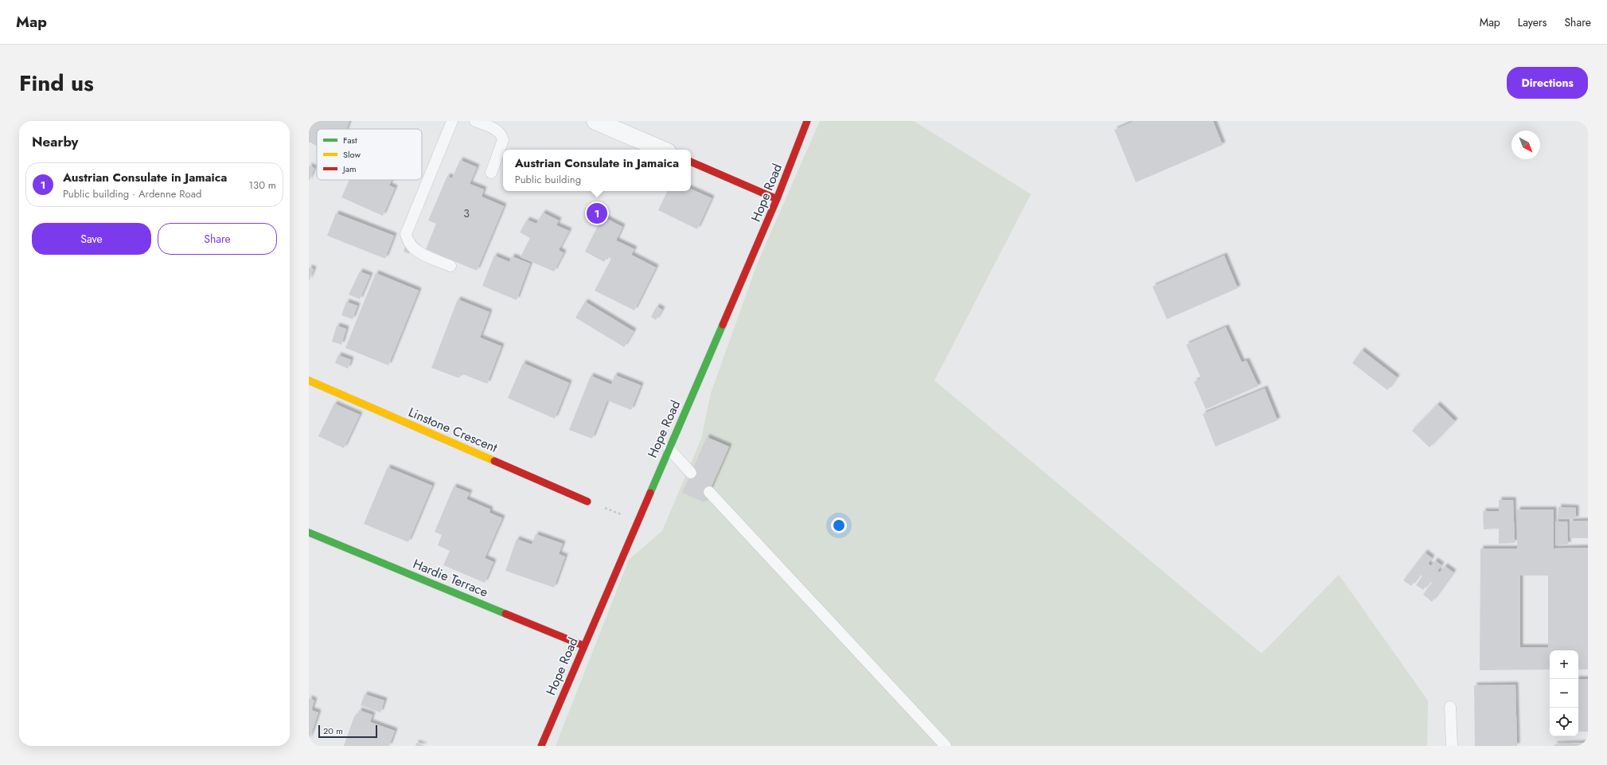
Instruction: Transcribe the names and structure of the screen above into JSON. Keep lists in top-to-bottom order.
{
  "streets": {
    "street": ["Hope Road", "Linstone Crescent", "Hardie Terrace"]
  },
  "crossings": [
    ["Hope Road", "Hardie Terrace"]
  ],
  "house_numbers": ["3"],
  "legend": ["Fast", "Slow", "Jam"],
  "scale_bar": "20 m",
  "north": "bottom right",
  "page": {
    "header": "Map",
    "nav": ["Map", "Layers", "Share"],
    "title": "Find us",
    "buttons": [
      "Directions",
      ["Save", "Share"]
    ],
    "heading": "Nearby",
    "popup": ["Austrian Consulate in Jamaica", "Public building"],
    "list": [
      {
        "mark": "1",
        "name": "Austrian Consulate in Jamaica",
        "note": "Public building · Ardenne Road",
        "value": "130 m"
      }
    ],
    "pins": "1",
    "map_buttons": ["+", "−"],
    "scale": "20 m"
  }
}
